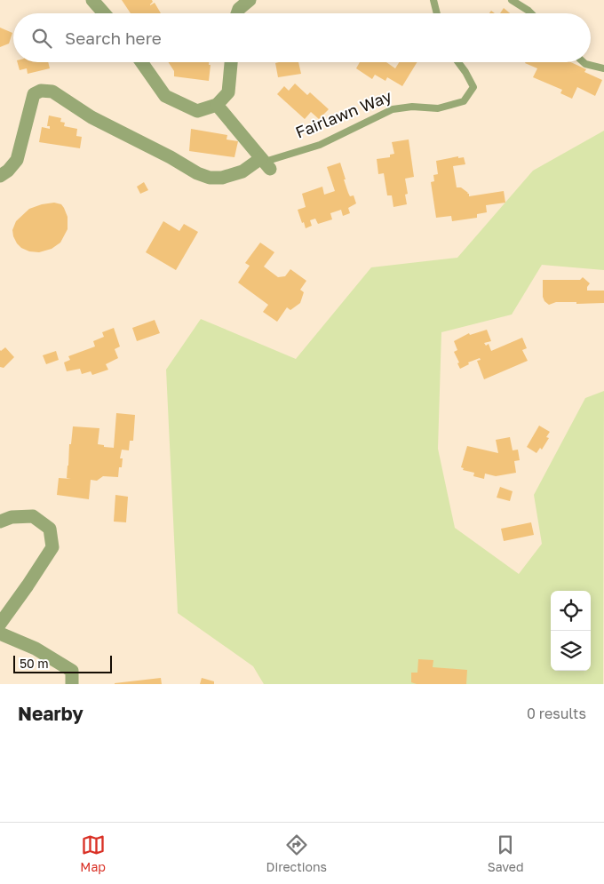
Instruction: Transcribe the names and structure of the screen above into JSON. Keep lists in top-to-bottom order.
{
  "streets": {
    "lane": ["Fairlawn Way"]
  },
  "scale_bar": "50 m",
  "page": {
    "search": "Search here",
    "scale": "50 m",
    "heading": ["Nearby", "0 results"],
    "nav": ["Map", "Directions", "Saved"]
  }
}
